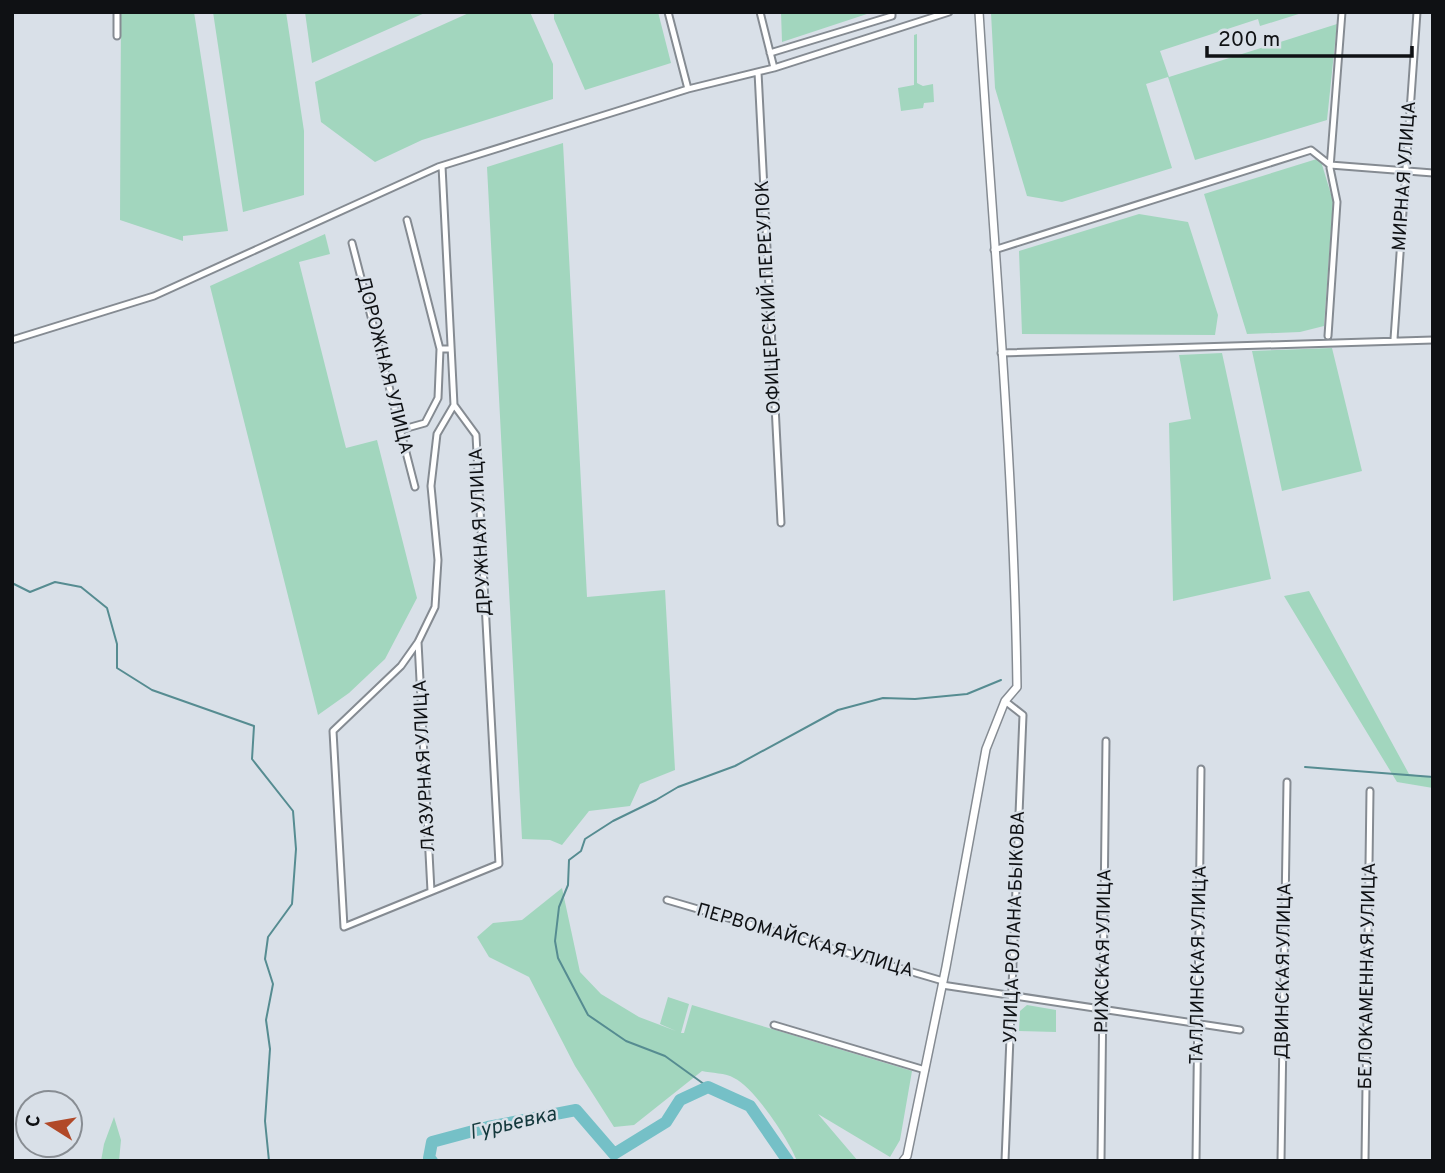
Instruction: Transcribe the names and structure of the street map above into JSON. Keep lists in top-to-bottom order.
{
  "streets": {
    "street": [
      "МИРНАЯ УЛИЦА",
      "ОФИЦЕРСКИЙ ПЕРЕУЛОК",
      "ДОРОЖНАЯ УЛИЦА",
      "ДРУЖНАЯ УЛИЦА",
      "ЛАЗУРНАЯ УЛИЦА",
      "УЛИЦА РОЛАНА БЫКОВА",
      "ПЕРВОМАЙСКАЯ УЛИЦА",
      "РИЖСКАЯ УЛИЦА",
      "ТАЛЛИНСКАЯ УЛИЦА",
      "ДВИНСКАЯ УЛИЦА",
      "БЕЛОКАМЕННАЯ УЛИЦА"
    ]
  },
  "crossings": [
    ["ДРУЖНАЯ УЛИЦА", "ЛАЗУРНАЯ УЛИЦА"],
    ["УЛИЦА РОЛАНА БЫКОВА", "ПЕРВОМАЙСКАЯ УЛИЦА"],
    ["ПЕРВОМАЙСКАЯ УЛИЦА", "РИЖСКАЯ УЛИЦА"],
    ["ПЕРВОМАЙСКАЯ УЛИЦА", "ТАЛЛИНСКАЯ УЛИЦА"]
  ],
  "water": ["Гурьевка"],
  "scale_bar": "200 m",
  "north": "left"
}
